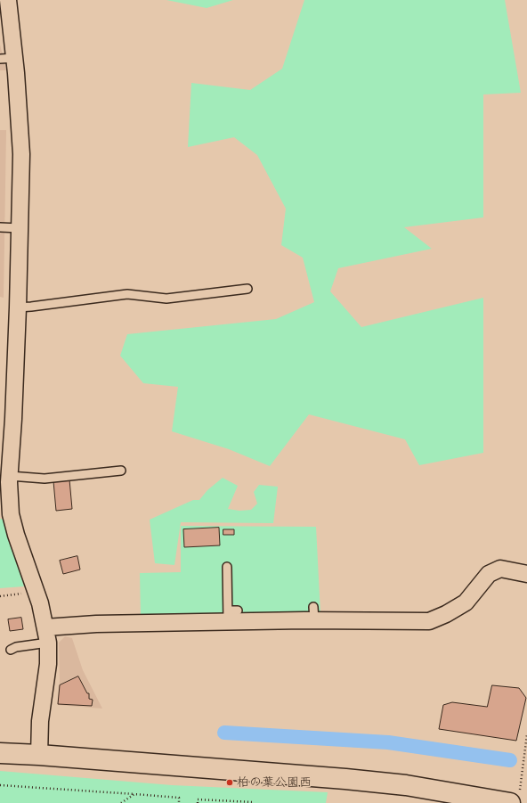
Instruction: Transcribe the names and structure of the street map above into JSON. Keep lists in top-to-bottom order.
{
  "places": ["柏の葉公園西"]
}
